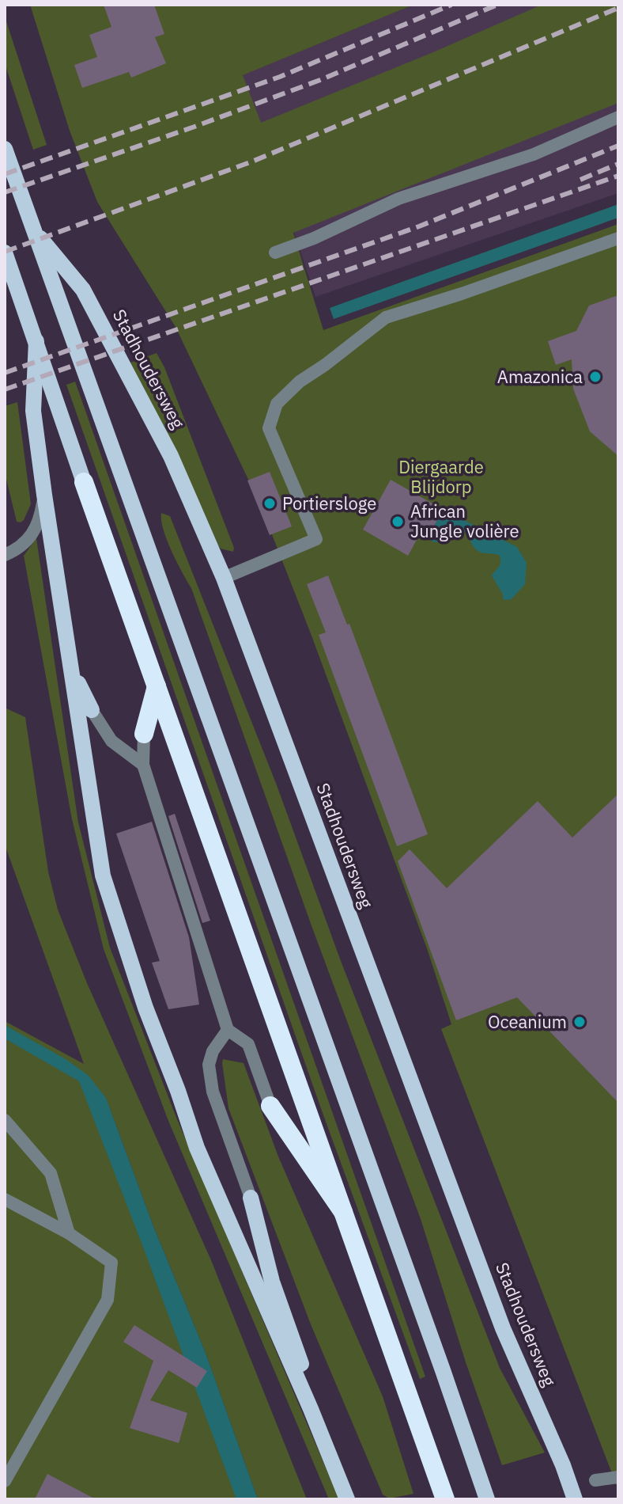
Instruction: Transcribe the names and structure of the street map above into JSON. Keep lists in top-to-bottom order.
{
  "streets": {
    "main road": ["Stadhoudersweg"]
  },
  "parks": ["Diergaarde Blijdorp"],
  "places": [
    "Amazonica",
    "Portiersloge",
    "African Jungle volière",
    "Oceanium"
  ]
}
